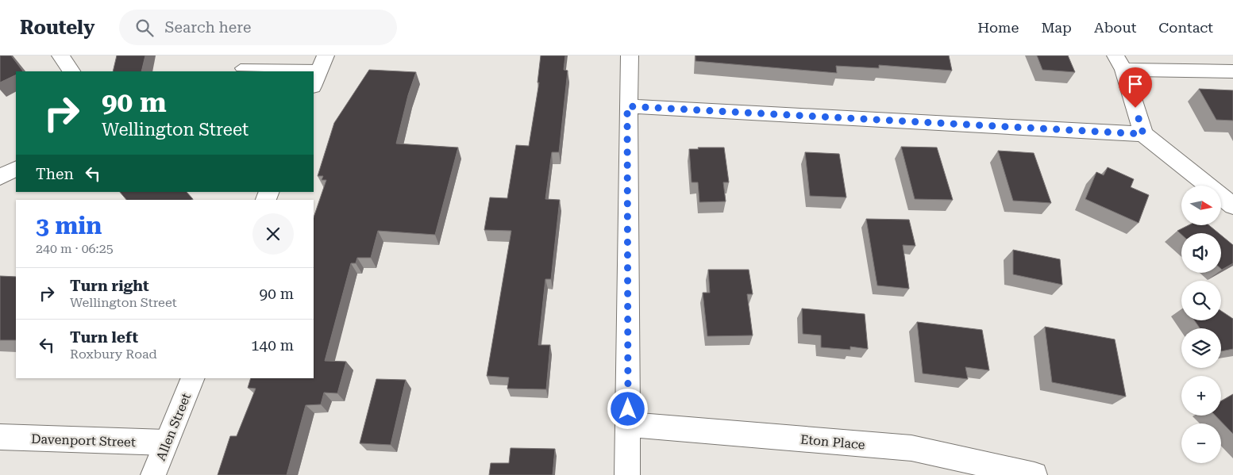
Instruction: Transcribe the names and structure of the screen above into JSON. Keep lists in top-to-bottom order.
{
  "streets": {
    "street": ["Allen Street", "Davenport Street", "Eton Place"]
  },
  "crossings": [
    ["Allen Street", "Davenport Street"]
  ],
  "north": "right",
  "page": {
    "header": "Routely",
    "search": "Search here",
    "nav": [
      "Home",
      "Map",
      "About",
      "Contact"
    ],
    "turn": ["90 m", "Wellington Street"],
    "then": "Then",
    "map_buttons": ["+", "−"],
    "heading": ["3 min", "240 m · 06:25"],
    "list": [
      {
        "name": "Turn right",
        "note": "Wellington Street",
        "value": "90 m"
      },
      {
        "name": "Turn left",
        "note": "Roxbury Road",
        "value": "140 m"
      }
    ]
  }
}
